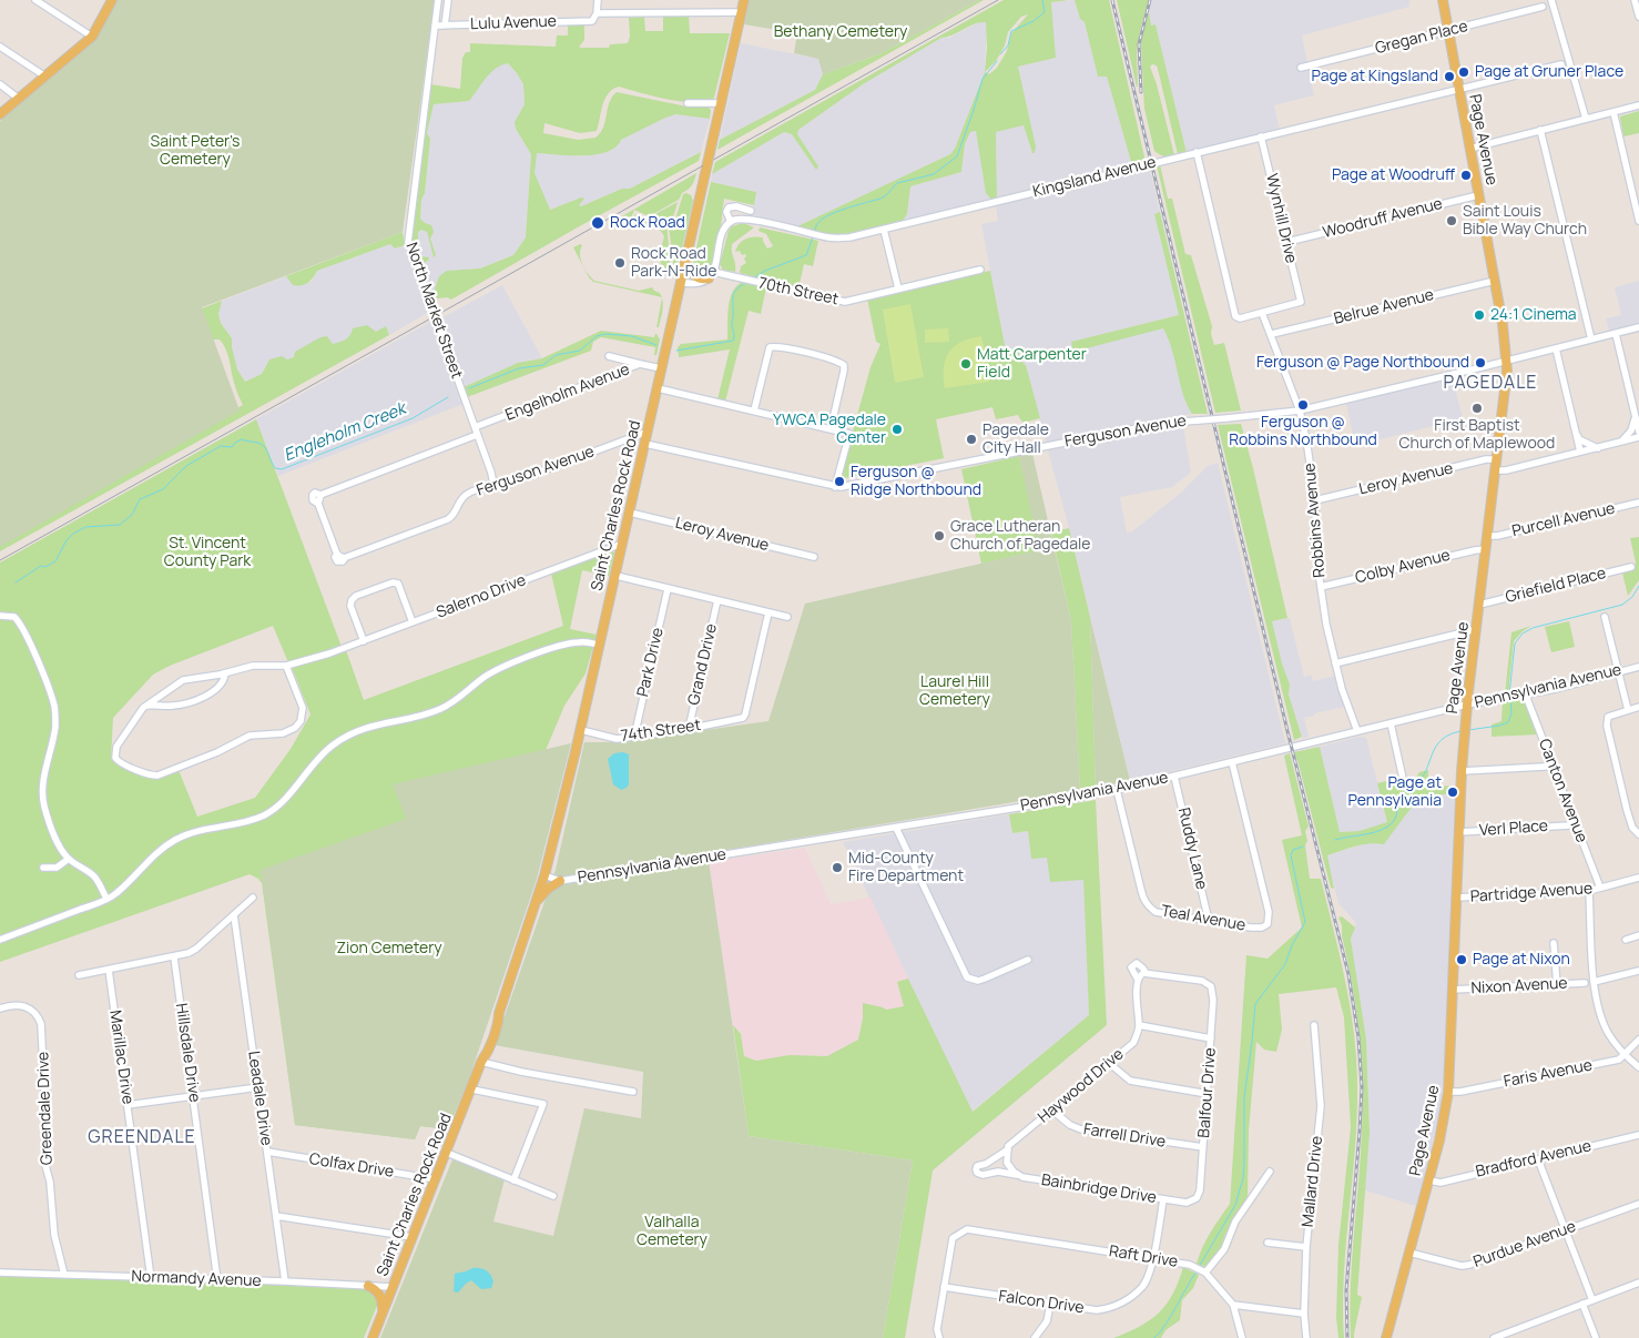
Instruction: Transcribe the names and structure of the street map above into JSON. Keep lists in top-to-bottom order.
{
  "streets": {
    "main road": ["Page Avenue", "Saint Charles Rock Road"],
    "street": [
      "Lulu Avenue",
      "Gregan Place",
      "Kingsland Avenue",
      "Wynhill Drive",
      "Woodruff Avenue",
      "70th Street",
      "Belrue Avenue",
      "North Market Street",
      "Engelholm Avenue",
      "Ferguson Avenue",
      "Leroy Avenue",
      "Robbins Avenue",
      "Purcell Avenue",
      "Colby Avenue",
      "Griefield Place",
      "Salerno Drive",
      "Park Drive",
      "Grand Drive",
      "Pennsylvania Avenue",
      "74th Street",
      "Canton Avenue",
      "Verl Place",
      "Ruddy Lane",
      "Partridge Avenue",
      "Teal Avenue",
      "Nixon Avenue",
      "Hillsdale Drive",
      "Marillac Drive",
      "Faris Avenue",
      "Haywood Drive",
      "Balfour Drive",
      "Leadale Drive",
      "Greendale Drive",
      "Farrell Drive",
      "Bradford Avenue",
      "Colfax Drive",
      "Mallard Drive",
      "Bainbridge Drive",
      "Purdue Avenue",
      "Raft Drive",
      "Normandy Avenue",
      "Falcon Drive"
    ]
  },
  "crossings": [
    ["Lulu Avenue", "North Market Street"],
    ["Gregan Place", "Page Avenue"],
    ["Page Avenue", "Kingsland Avenue"],
    ["Page Avenue", "Woodruff Avenue"],
    ["Page Avenue", "Belrue Avenue"],
    ["Page Avenue", "Ferguson Avenue"],
    ["Page Avenue", "Leroy Avenue"],
    ["Page Avenue", "Purcell Avenue"],
    ["Page Avenue", "Colby Avenue"],
    ["Page Avenue", "Griefield Place"],
    ["Page Avenue", "Pennsylvania Avenue"],
    ["Page Avenue", "Verl Place"],
    ["Page Avenue", "Partridge Avenue"],
    ["Page Avenue", "Nixon Avenue"],
    ["Page Avenue", "Faris Avenue"],
    ["Page Avenue", "Bradford Avenue"],
    ["Page Avenue", "Purdue Avenue"],
    ["Kingsland Avenue", "Wynhill Drive"],
    ["Wynhill Drive", "Woodruff Avenue"],
    ["Wynhill Drive", "Robbins Avenue"],
    ["Belrue Avenue", "Robbins Avenue"],
    ["North Market Street", "Engelholm Avenue"],
    ["North Market Street", "Ferguson Avenue"],
    ["Engelholm Avenue", "Saint Charles Rock Road"],
    ["Ferguson Avenue", "Saint Charles Rock Road"],
    ["Ferguson Avenue", "Robbins Avenue"],
    ["Leroy Avenue", "Saint Charles Rock Road"],
    ["Leroy Avenue", "Robbins Avenue"],
    ["Saint Charles Rock Road", "Salerno Drive"],
    ["Saint Charles Rock Road", "Pennsylvania Avenue"],
    ["Saint Charles Rock Road", "74th Street"],
    ["Saint Charles Rock Road", "Colfax Drive"],
    ["Saint Charles Rock Road", "Normandy Avenue"],
    ["Robbins Avenue", "Colby Avenue"],
    ["Robbins Avenue", "Pennsylvania Avenue"],
    ["Park Drive", "74th Street"],
    ["Grand Drive", "74th Street"],
    ["Pennsylvania Avenue", "Canton Avenue"],
    ["Pennsylvania Avenue", "Ruddy Lane"],
    ["Pennsylvania Avenue", "Teal Avenue"],
    ["Canton Avenue", "Partridge Avenue"],
    ["Ruddy Lane", "Teal Avenue"],
    ["Hillsdale Drive", "Normandy Avenue"],
    ["Marillac Drive", "Normandy Avenue"],
    ["Haywood Drive", "Balfour Drive"],
    ["Haywood Drive", "Farrell Drive"],
    ["Haywood Drive", "Bainbridge Drive"],
    ["Balfour Drive", "Farrell Drive"],
    ["Balfour Drive", "Bainbridge Drive"],
    ["Leadale Drive", "Colfax Drive"],
    ["Leadale Drive", "Normandy Avenue"],
    ["Greendale Drive", "Normandy Avenue"],
    ["Bainbridge Drive", "Falcon Drive"],
    ["Raft Drive", "Falcon Drive"]
  ],
  "districts": ["PAGEDALE", "GREENDALE"],
  "water": ["Engleholm Creek"],
  "parks": [
    "Bethany Cemetery",
    "Saint Peter's Cemetery",
    "St. Vincent County Park",
    "Laurel Hill Cemetery",
    "Zion Cemetery",
    "Valhalla Cemetery"
  ],
  "places": [
    "Page at Gruner Place",
    "Page at Kingsland",
    "Page at Woodruff",
    "Saint Louis Bible Way Church",
    "Rock Road",
    "Rock Road Park-N-Ride",
    "24:1 Cinema",
    "Ferguson @ Page Northbound",
    "Matt Carpenter Field",
    "Ferguson @ Robbins Northbound",
    "First Baptist Church of Maplewood",
    "YWCA Pagedale Center",
    "Pagedale City Hall",
    "Ferguson @ Ridge Northbound",
    "Grace Lutheran Church of Pagedale",
    "Page at Pennsylvania",
    "Mid-County Fire Department",
    "Page at Nixon"
  ]
}
